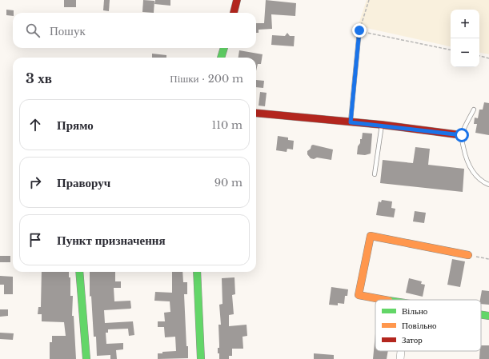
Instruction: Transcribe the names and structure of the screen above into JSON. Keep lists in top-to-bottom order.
{
  "legend": ["Вільно", "Повільно", "Затор"],
  "page": {
    "map_buttons": ["+", "−"],
    "search": "Пошук",
    "heading": ["3 хв", "Пішки · 200 m"],
    "list": [
      ["Прямо", "110 m"],
      ["Праворуч", "90 m"],
      "Пункт призначення"
    ]
  }
}
